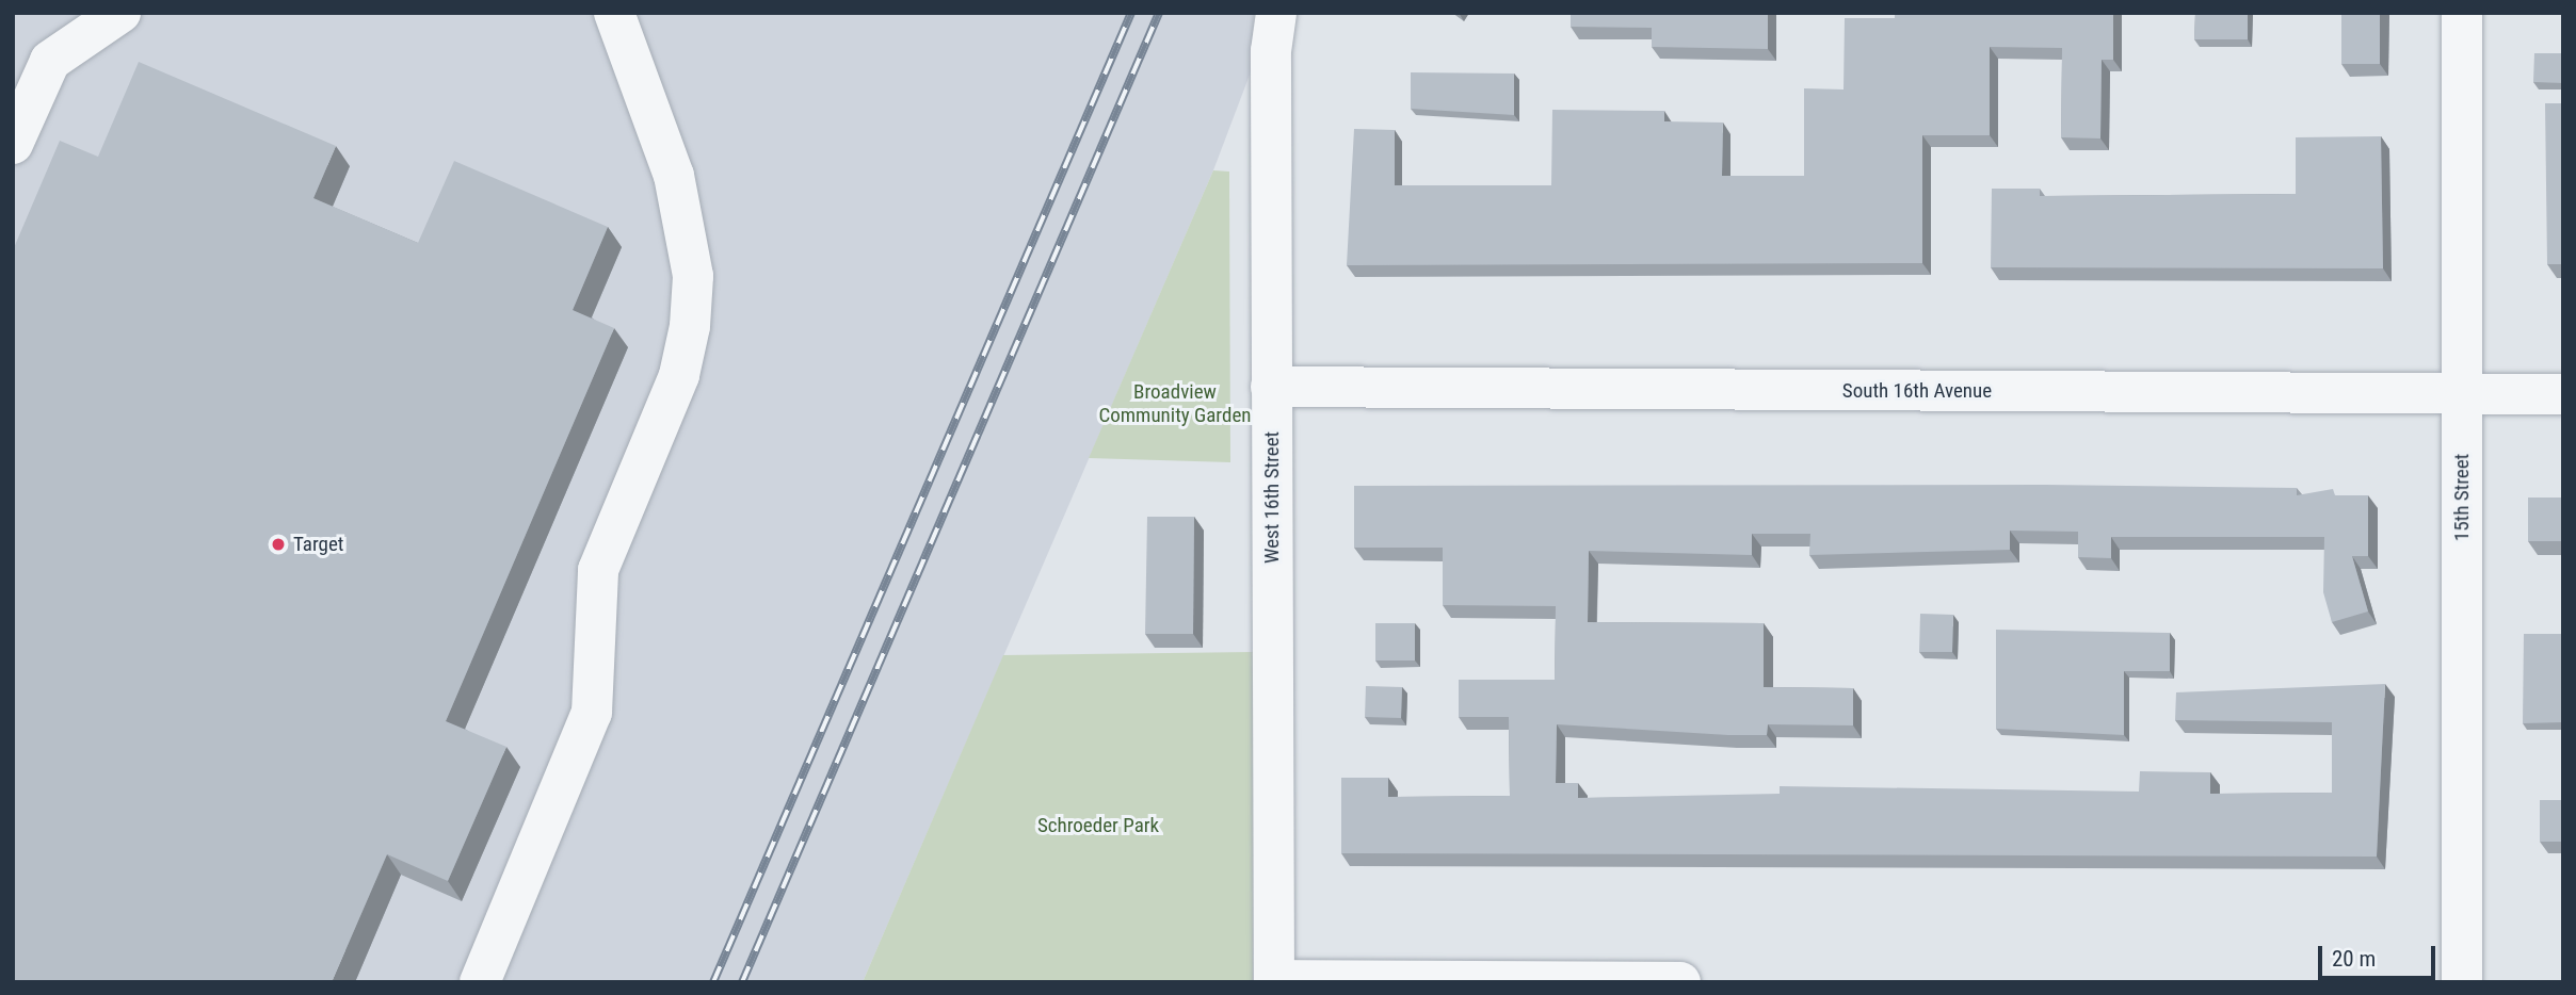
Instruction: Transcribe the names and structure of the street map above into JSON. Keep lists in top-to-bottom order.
{
  "streets": {
    "street": ["South 16th Avenue", "West 16th Street", "15th Street"]
  },
  "crossings": [
    ["South 16th Avenue", "West 16th Street"],
    ["South 16th Avenue", "15th Street"]
  ],
  "parks": ["Broadview Community Garden", "Schroeder Park"],
  "places": ["Target"],
  "scale_bar": "20 m"
}
